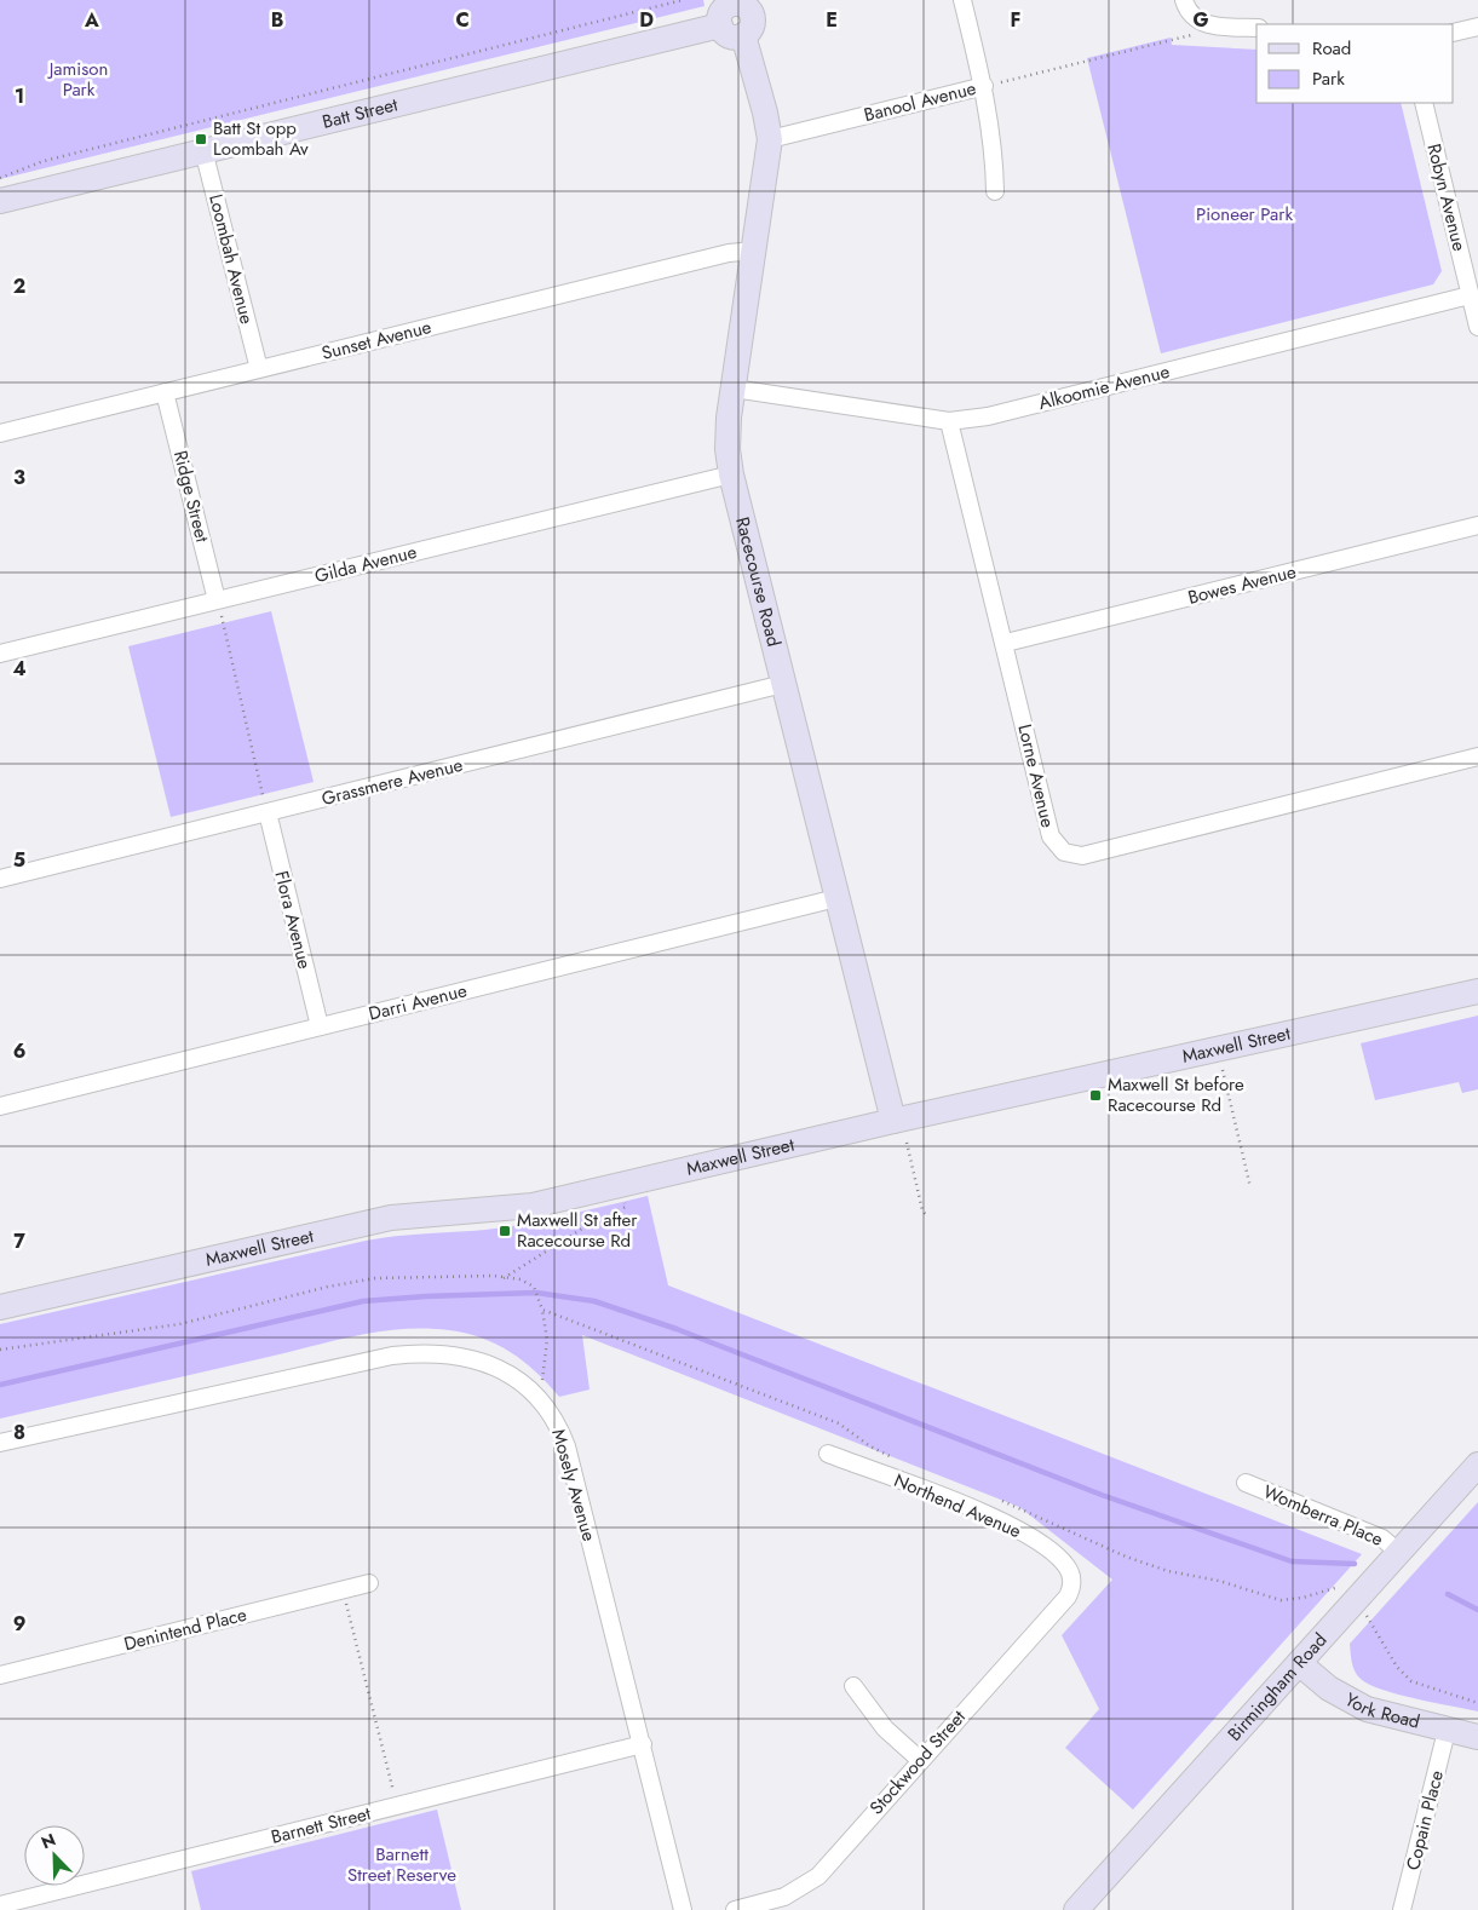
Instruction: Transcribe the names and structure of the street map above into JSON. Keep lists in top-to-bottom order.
{
  "streets": {
    "street": [
      "Banool Avenue",
      "Batt Street",
      "Robyn Avenue",
      "Loombah Avenue",
      "Sunset Avenue",
      "Alkoomie Avenue",
      "Ridge Street",
      "Gilda Avenue",
      "Racecourse Road",
      "Bowes Avenue",
      "Lorne Avenue",
      "Grassmere Avenue",
      "Flora Avenue",
      "Darri Avenue",
      "Maxwell Street",
      "Mosely Avenue",
      "Northend Avenue",
      "Womberra Place",
      "Denintend Place",
      "Birmingham Road",
      "York Road",
      "Stockwood Street",
      "Copain Place",
      "Barnett Street"
    ]
  },
  "crossings": [
    ["Banool Avenue", "Racecourse Road"],
    ["Batt Street", "Loombah Avenue"],
    ["Batt Street", "Racecourse Road"],
    ["Robyn Avenue", "Alkoomie Avenue"],
    ["Loombah Avenue", "Sunset Avenue"],
    ["Sunset Avenue", "Ridge Street"],
    ["Sunset Avenue", "Racecourse Road"],
    ["Alkoomie Avenue", "Racecourse Road"],
    ["Alkoomie Avenue", "Lorne Avenue"],
    ["Ridge Street", "Gilda Avenue"],
    ["Gilda Avenue", "Racecourse Road"],
    ["Racecourse Road", "Grassmere Avenue"],
    ["Racecourse Road", "Darri Avenue"],
    ["Racecourse Road", "Maxwell Street"],
    ["Bowes Avenue", "Lorne Avenue"],
    ["Grassmere Avenue", "Flora Avenue"],
    ["Flora Avenue", "Darri Avenue"],
    ["Mosely Avenue", "Barnett Street"],
    ["Northend Avenue", "Stockwood Street"],
    ["Womberra Place", "Birmingham Road"],
    ["Birmingham Road", "York Road"],
    ["York Road", "Copain Place"]
  ],
  "parks": ["Jamison Park", "Pioneer Park", "Barnett Street Reserve"],
  "places": {
    "transit": ["Batt St opp Loombah Av", "Maxwell St before Racecourse Rd", "Maxwell St after Racecourse Rd"]
  },
  "legend": ["Road", "Park"],
  "north": "top left",
  "grid": {
    "columns": [
      "A",
      "B",
      "C",
      "D",
      "E",
      "F",
      "G"
    ],
    "rows": [
      "1",
      "2",
      "3",
      "4",
      "5",
      "6",
      "7",
      "8",
      "9"
    ]
  }
}
